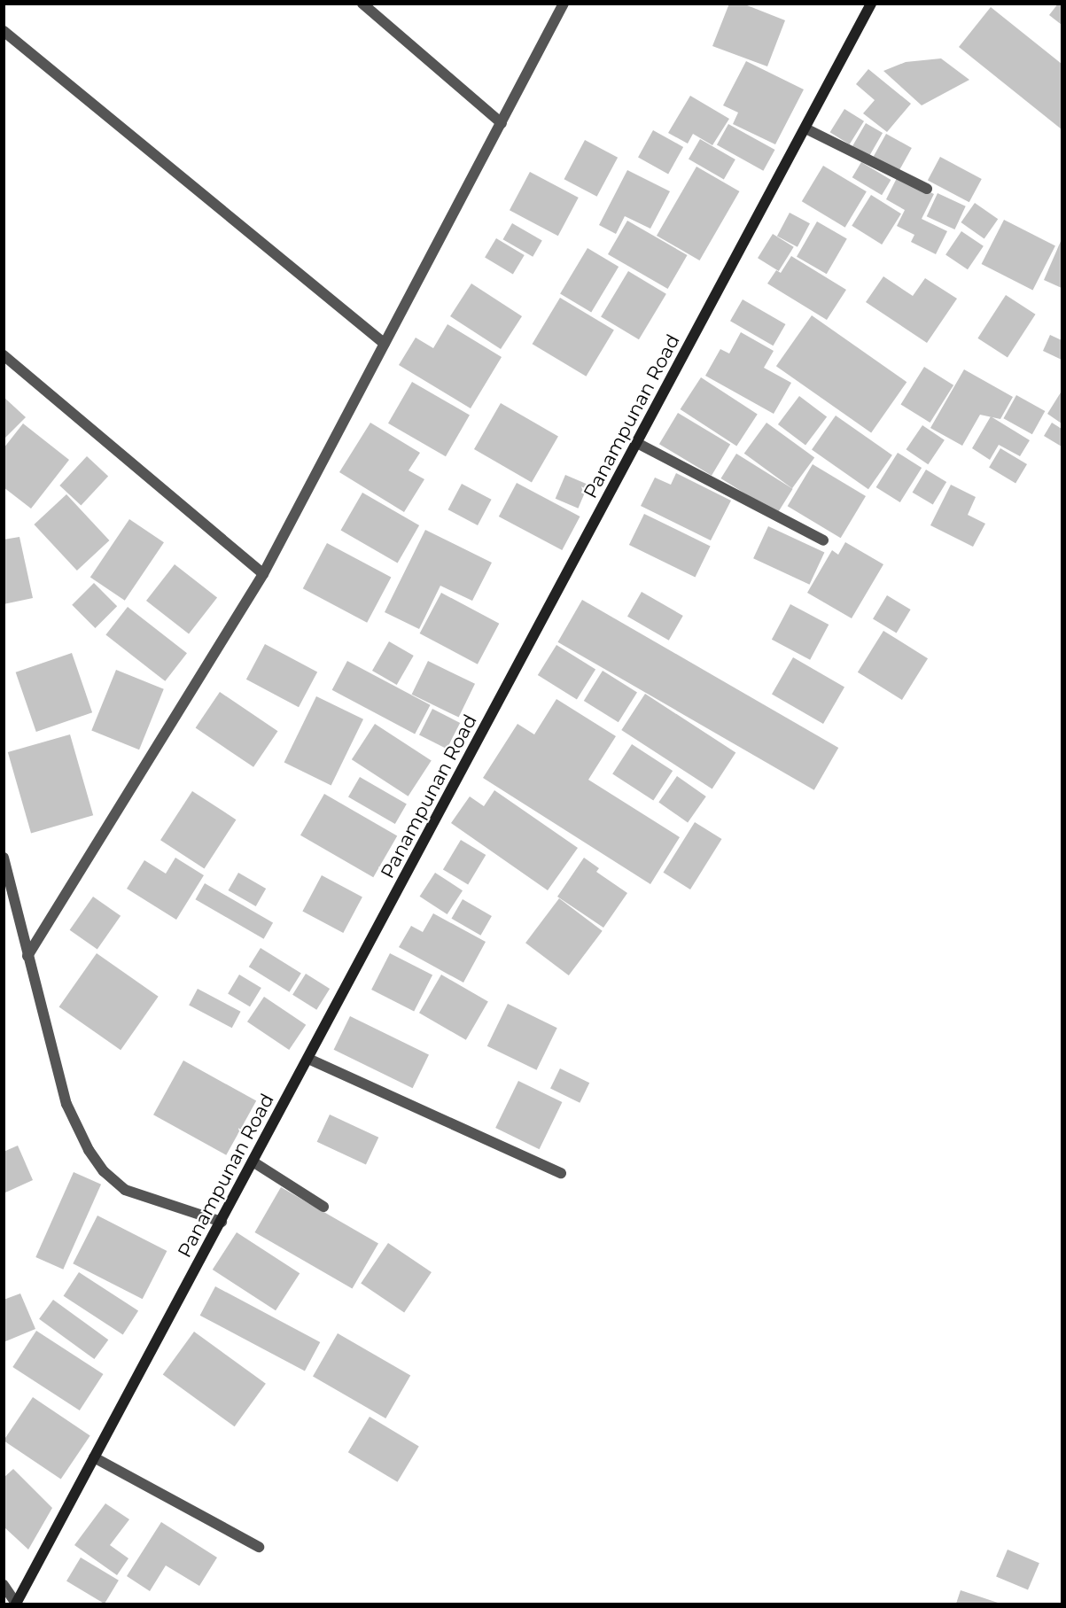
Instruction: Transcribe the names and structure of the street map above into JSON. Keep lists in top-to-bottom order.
{
  "streets": {
    "street": ["Panampunan Road"]
  }
}
